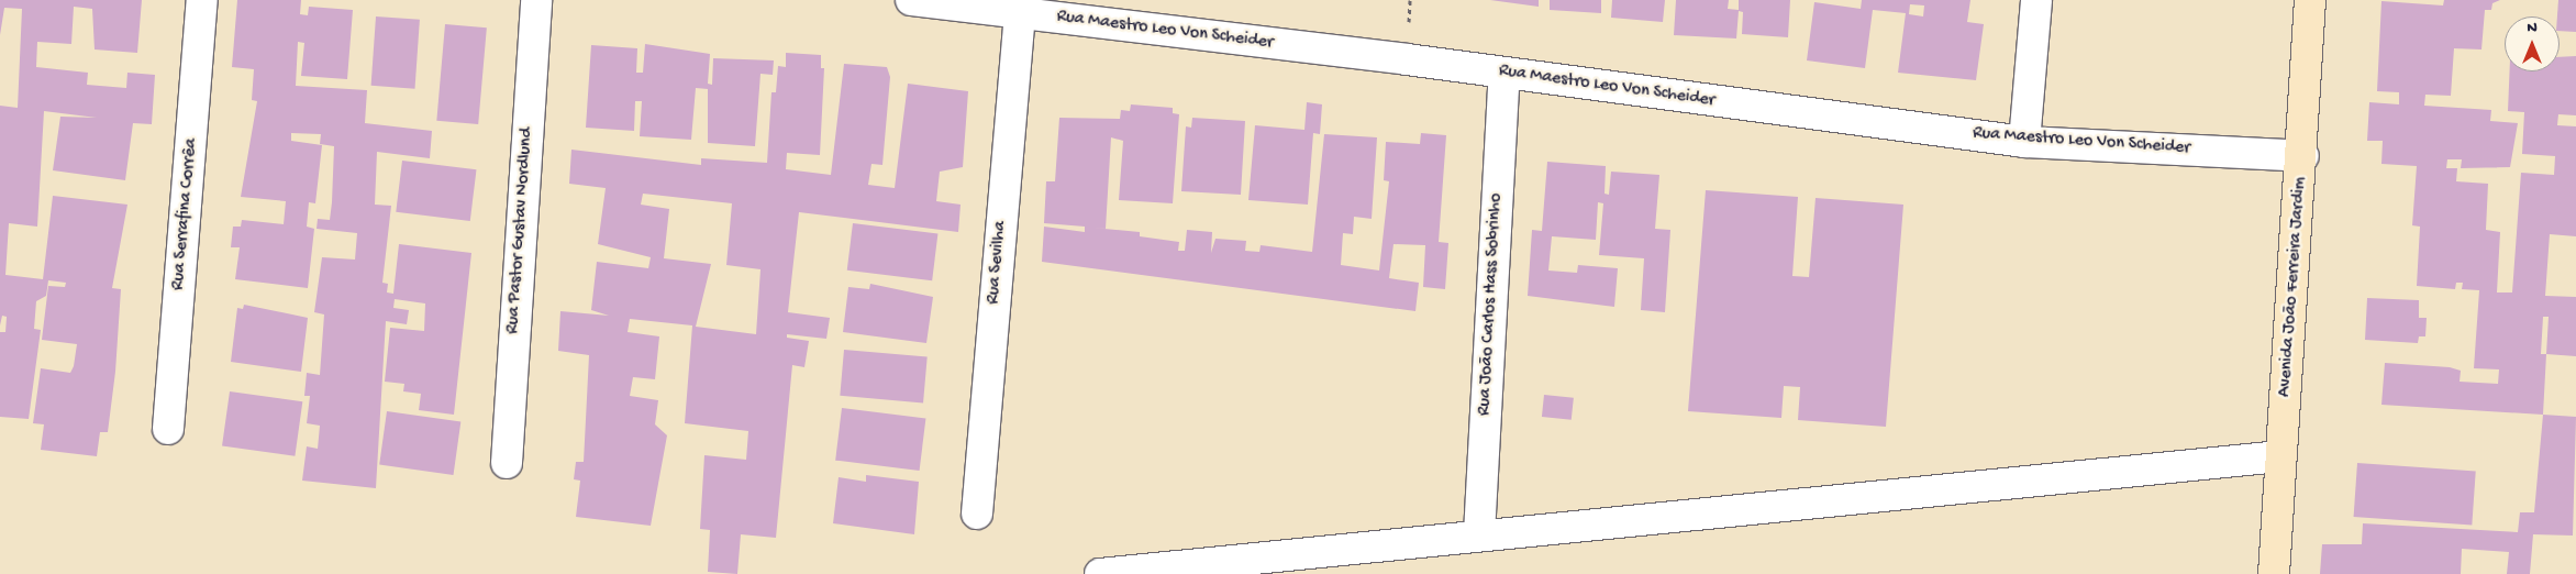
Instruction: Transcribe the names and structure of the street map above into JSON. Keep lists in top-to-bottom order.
{
  "streets": {
    "main road": ["Avenida João Ferreira Jardim"],
    "street": [
      "Rua Maestro Leo Von Scheider",
      "Rua Serrafina Corrêa",
      "Rua Pastor Gustav Nordlund",
      "Rua Sevilha",
      "Rua João Carlos Hass Sobrinho"
    ]
  },
  "crossings": [
    ["Rua Maestro Leo Von Scheider", "Rua Sevilha"],
    ["Rua Maestro Leo Von Scheider", "Avenida João Ferreira Jardim"],
    ["Rua Maestro Leo Von Scheider", "Rua João Carlos Hass Sobrinho"]
  ],
  "north": "top"
}
